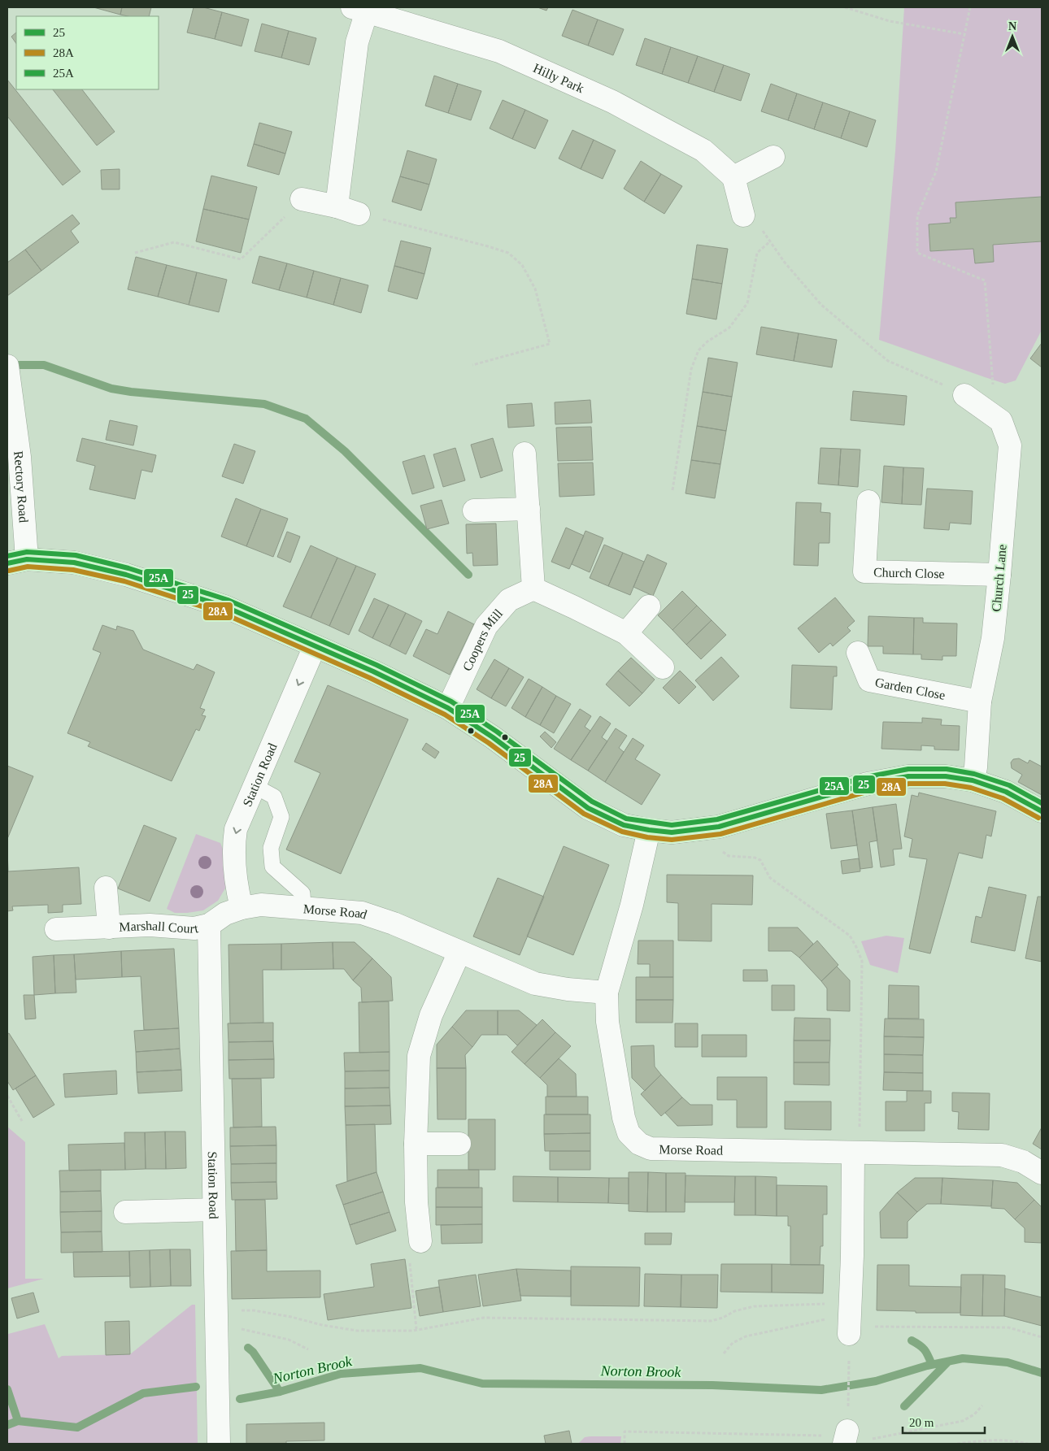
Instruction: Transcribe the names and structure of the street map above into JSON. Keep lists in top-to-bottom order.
{
  "streets": {
    "street": [
      "Hilly Park",
      "Rectory Road",
      "Church Close",
      "Church Lane",
      "Coopers Mill",
      "Garden Close",
      "Station Road",
      "Morse Road",
      "Marshall Court"
    ]
  },
  "crossings": [
    ["Church Close", "Church Lane"],
    ["Church Lane", "Garden Close"],
    ["Station Road", "Morse Road"],
    ["Station Road", "Marshall Court"],
    ["Morse Road", "Marshall Court"]
  ],
  "water": ["Norton Brook"],
  "lines": ["transit line 25A", "transit line 25", "transit line 28A"],
  "legend": ["25", "28A", "25A"],
  "scale_bar": "20 m",
  "north": "top"
}
